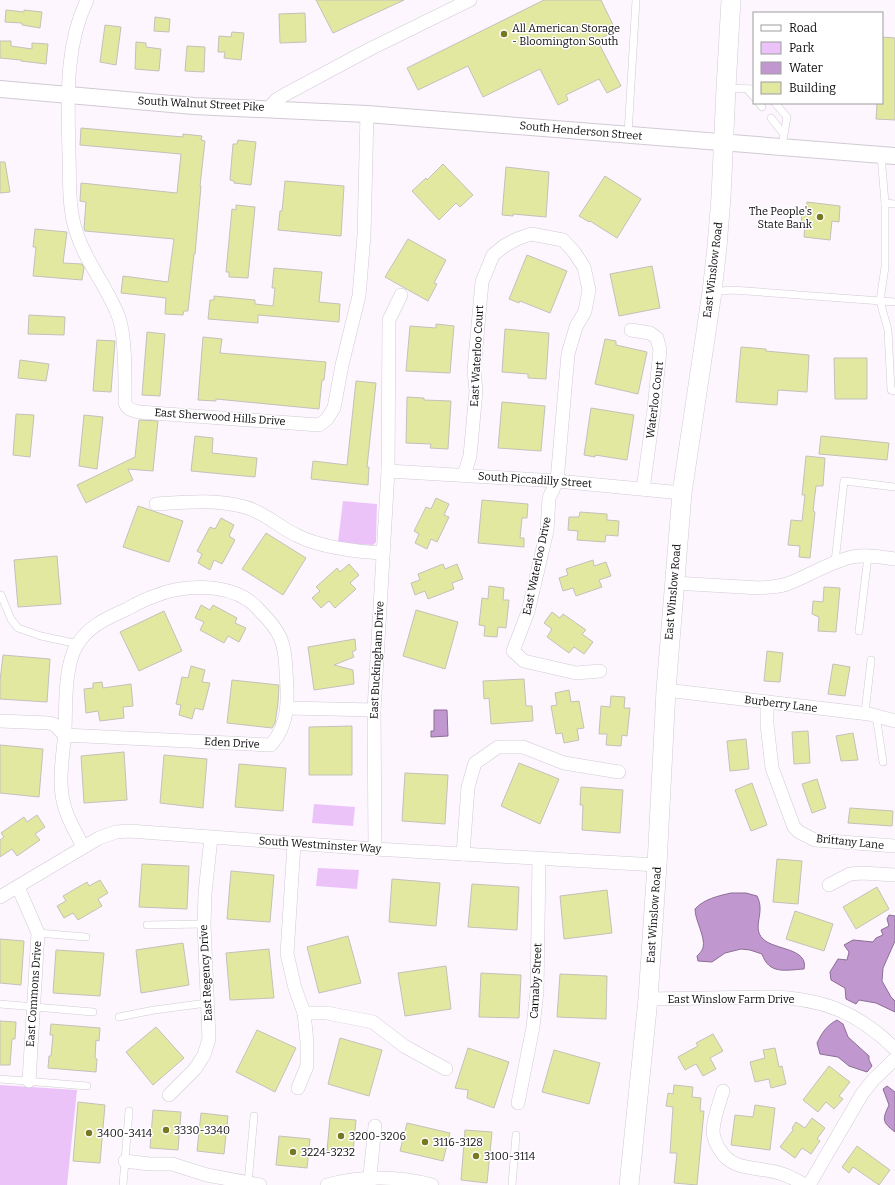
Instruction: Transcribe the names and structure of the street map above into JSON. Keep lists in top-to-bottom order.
{
  "streets": {
    "main road": ["East Winslow Road"],
    "street": [
      "South Walnut Street Pike",
      "South Henderson Street",
      "East Waterloo Court",
      "Waterloo Court",
      "East Sherwood Hills Drive",
      "South Piccadilly Street",
      "East Waterloo Drive",
      "East Buckingham Drive",
      "Burberry Lane",
      "Eden Drive",
      "Brittany Lane",
      "South Westminster Way",
      "East Regency Drive",
      "Carnaby Street",
      "East Commons Drive",
      "East Winslow Farm Drive"
    ]
  },
  "crossings": [
    ["South Walnut Street Pike", "South Henderson Street"],
    ["South Walnut Street Pike", "East Sherwood Hills Drive"],
    ["South Henderson Street", "East Winslow Road"],
    ["South Henderson Street", "East Sherwood Hills Drive"],
    ["East Winslow Road", "South Piccadilly Street"],
    ["East Winslow Road", "Burberry Lane"],
    ["East Winslow Road", "South Westminster Way"],
    ["East Winslow Road", "East Winslow Farm Drive"],
    ["East Waterloo Court", "South Piccadilly Street"],
    ["East Waterloo Court", "East Waterloo Drive"],
    ["Waterloo Court", "South Piccadilly Street"],
    ["South Piccadilly Street", "East Waterloo Drive"],
    ["South Piccadilly Street", "East Buckingham Drive"],
    ["East Buckingham Drive", "South Westminster Way"],
    ["Burberry Lane", "Brittany Lane"],
    ["South Westminster Way", "East Regency Drive"],
    ["South Westminster Way", "Carnaby Street"],
    ["South Westminster Way", "East Commons Drive"]
  ],
  "places": [
    "All American Storage - Bloomington South",
    "The People's State Bank",
    "3330-3340",
    "3400-3414",
    "3200-3206",
    "3116-3128",
    "3224-3232",
    "3100-3114"
  ],
  "legend": [
    "Road",
    "Park",
    "Water",
    "Building"
  ]
}
